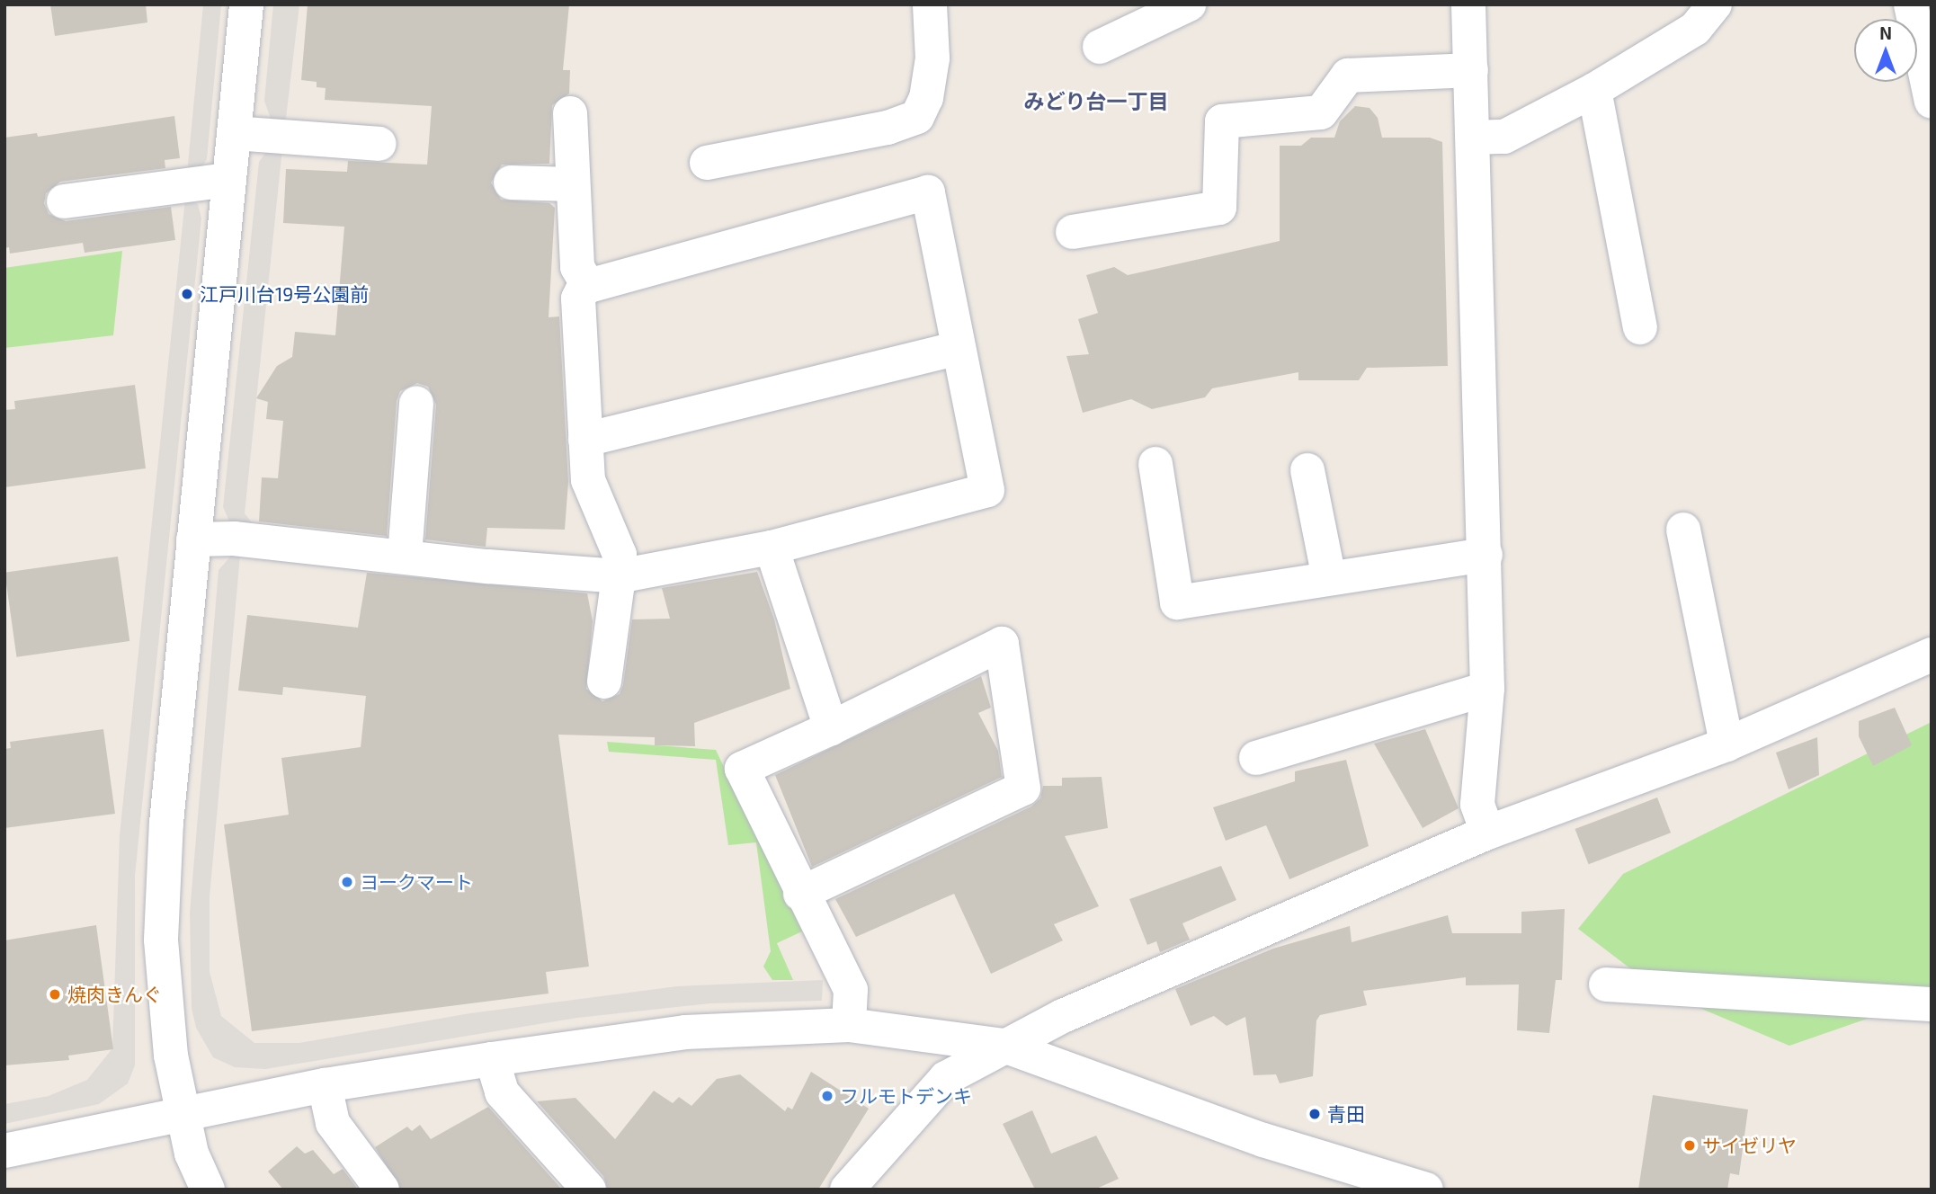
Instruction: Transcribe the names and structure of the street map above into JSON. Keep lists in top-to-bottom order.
{
  "districts": ["みどり台一丁目"],
  "places": [
    "江戸川台19号公園前",
    "ヨークマート",
    "焼肉きんぐ",
    "フルモトデンキ",
    "青田",
    "サイゼリヤ"
  ],
  "north": "top"
}
